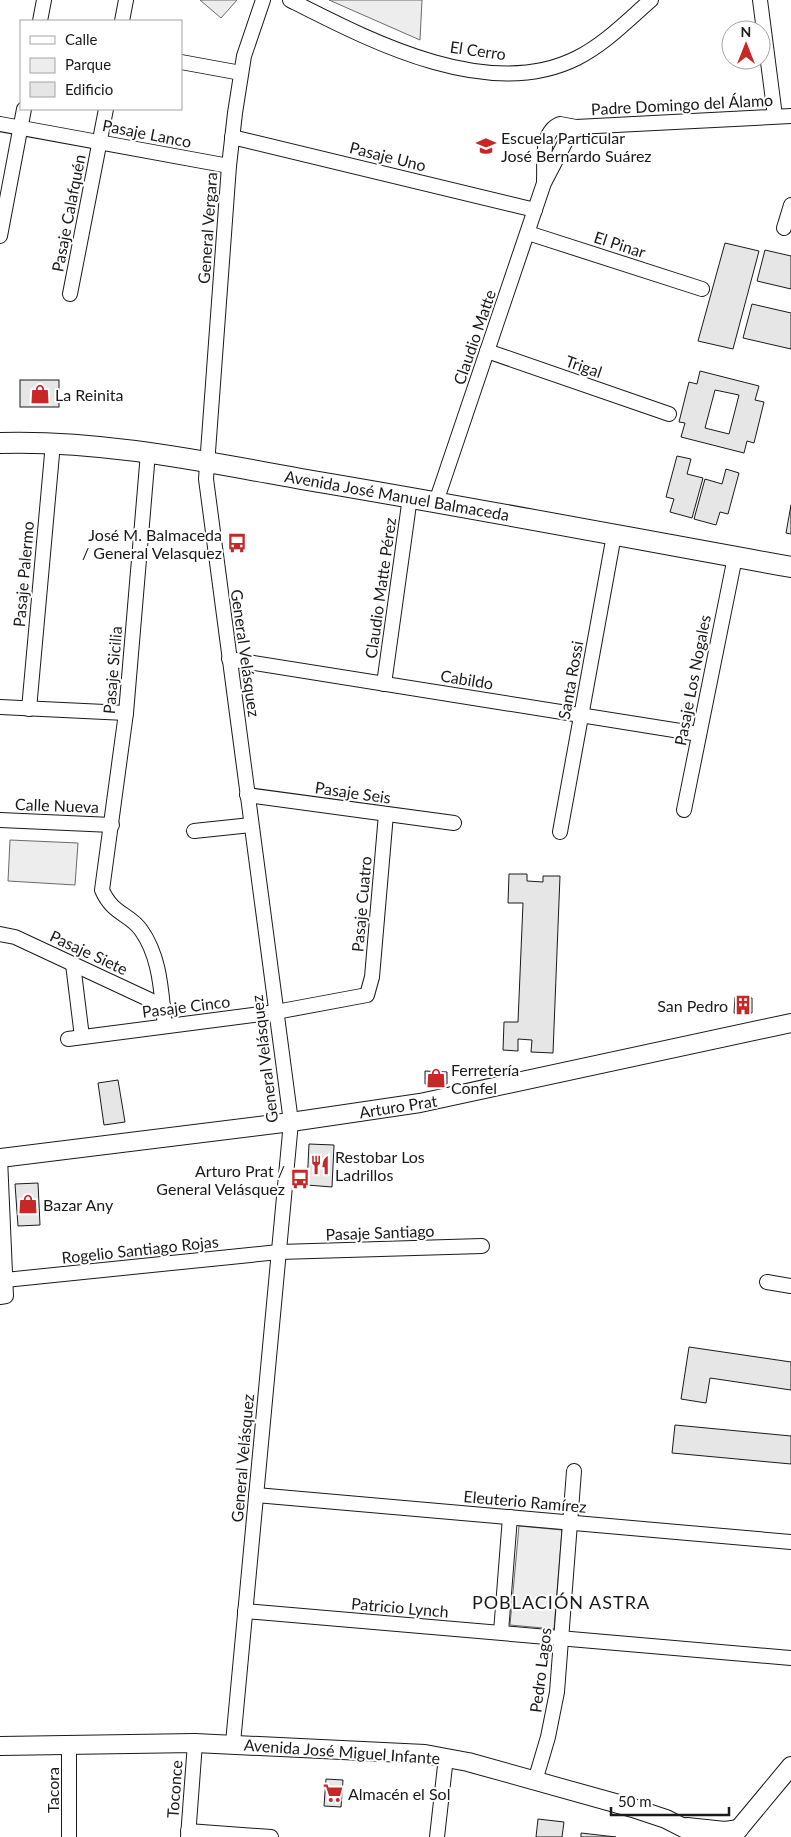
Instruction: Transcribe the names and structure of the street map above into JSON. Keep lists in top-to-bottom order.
{
  "streets": {
    "main road": ["Avenida José Manuel Balmaceda"],
    "street": [
      "El Cerro",
      "Padre Domingo del Álamo",
      "Pasaje Lanco",
      "Pasaje Uno",
      "Pasaje Calafquén",
      "General Vergara",
      "El Pinar",
      "Claudio Matte",
      "Trigal",
      "Pasaje Palermo",
      "Claudio Matte Pérez",
      "General Velásquez",
      "Pasaje Sicilia",
      "Cabildo",
      "Santa Rossi",
      "Pasaje Los Nogales",
      "Pasaje Seis",
      "Calle Nueva",
      "Pasaje Cuatro",
      "Pasaje Siete",
      "Pasaje Cinco",
      "Arturo Prat",
      "Pasaje Santiago",
      "Rogelio Santiago Rojas",
      "Eleuterio Ramírez",
      "Patricio Lynch",
      "Pedro Lagos",
      "Avenida José Miguel Infante",
      "Toconce",
      "Tacora"
    ]
  },
  "crossings": [
    ["Padre Domingo del Álamo", "Claudio Matte"],
    ["Pasaje Lanco", "Pasaje Calafquén"],
    ["Pasaje Lanco", "General Vergara"],
    ["Pasaje Uno", "General Vergara"],
    ["Pasaje Uno", "Claudio Matte"],
    ["General Vergara", "Avenida José Manuel Balmaceda"],
    ["General Vergara", "General Velásquez"],
    ["El Pinar", "Claudio Matte"],
    ["Claudio Matte", "Trigal"],
    ["Claudio Matte", "Avenida José Manuel Balmaceda"],
    ["Avenida José Manuel Balmaceda", "Pasaje Palermo"],
    ["Avenida José Manuel Balmaceda", "Claudio Matte Pérez"],
    ["Avenida José Manuel Balmaceda", "General Velásquez"],
    ["Avenida José Manuel Balmaceda", "Pasaje Sicilia"],
    ["Avenida José Manuel Balmaceda", "Santa Rossi"],
    ["Avenida José Manuel Balmaceda", "Pasaje Los Nogales"],
    ["Claudio Matte Pérez", "Cabildo"],
    ["General Velásquez", "Cabildo"],
    ["General Velásquez", "Pasaje Seis"],
    ["General Velásquez", "Pasaje Cinco"],
    ["General Velásquez", "Arturo Prat"],
    ["General Velásquez", "Pasaje Santiago"],
    ["General Velásquez", "Rogelio Santiago Rojas"],
    ["General Velásquez", "Eleuterio Ramírez"],
    ["General Velásquez", "Patricio Lynch"],
    ["General Velásquez", "Avenida José Miguel Infante"],
    ["Pasaje Sicilia", "Calle Nueva"],
    ["Pasaje Sicilia", "Pasaje Siete"],
    ["Cabildo", "Santa Rossi"],
    ["Cabildo", "Pasaje Los Nogales"],
    ["Pasaje Seis", "Pasaje Cuatro"],
    ["Pasaje Cuatro", "Pasaje Cinco"],
    ["Pasaje Santiago", "Rogelio Santiago Rojas"],
    ["Eleuterio Ramírez", "Pedro Lagos"],
    ["Patricio Lynch", "Pedro Lagos"],
    ["Pedro Lagos", "Avenida José Miguel Infante"],
    ["Avenida José Miguel Infante", "Toconce"],
    ["Avenida José Miguel Infante", "Tacora"]
  ],
  "districts": ["POBLACIÓN ASTRA"],
  "places": {
    "school or university": ["Escuela Particular José Bernardo Suárez"],
    "shop": ["La Reinita", "Ferretería Confel", "Bazar Any"],
    "bus stop": ["José M. Balmaceda / General Velasquez", "Arturo Prat / General Velásquez"],
    "building": ["San Pedro"],
    "restaurant": ["Restobar Los Ladrillos"],
    "supermarket": ["Almacén el Sol"]
  },
  "legend": ["Calle", "Parque", "Edificio"],
  "scale_bar": "50 m",
  "north": "top"
}
